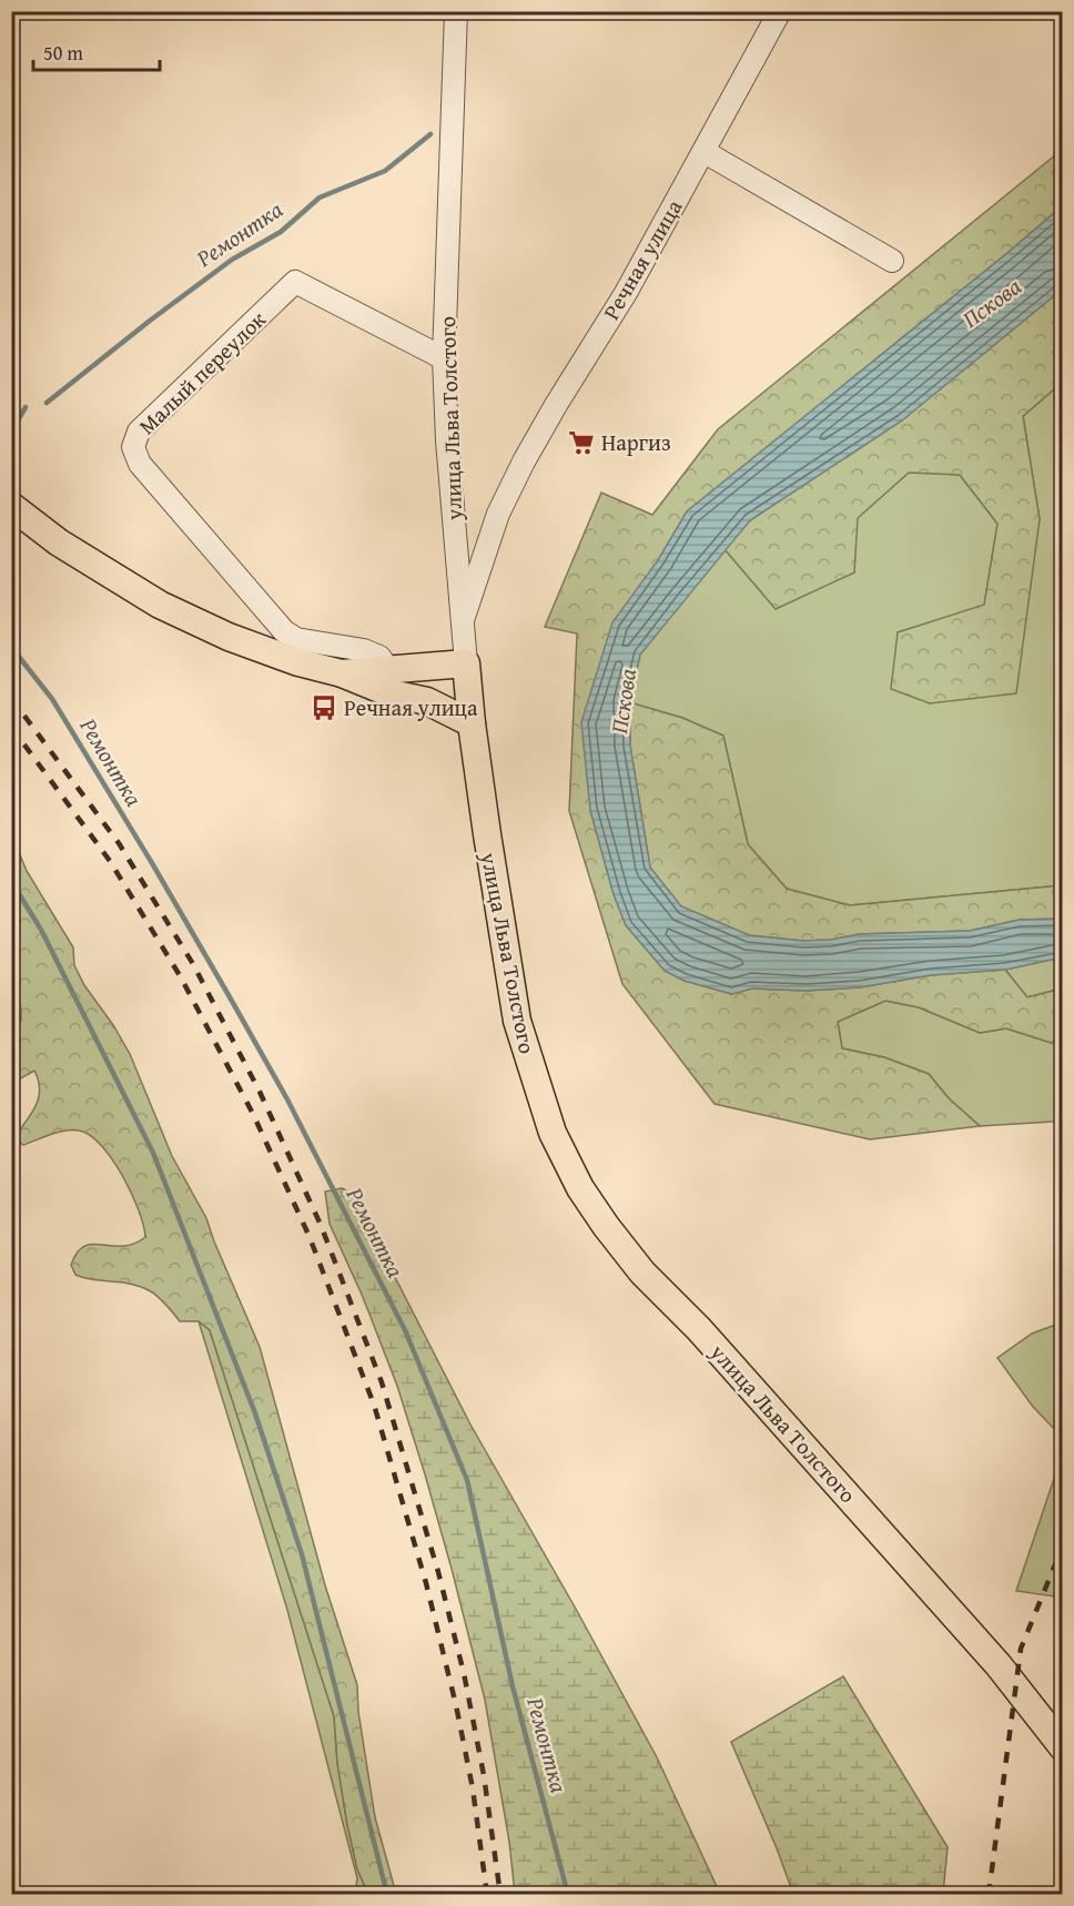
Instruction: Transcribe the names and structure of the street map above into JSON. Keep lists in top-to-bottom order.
{
  "streets": {
    "main road": ["улица Льва Толстого"],
    "street": ["Речная улица", "Малый переулок"]
  },
  "crossings": [
    ["Речная улица", "улица Льва Толстого"],
    ["Малый переулок", "улица Льва Толстого"]
  ],
  "water": ["Ремонтка", "Пскова"],
  "places": {
    "supermarket": ["Наргиз"],
    "bus stop": ["Речная улица"]
  },
  "scale_bar": "50 m"
}
